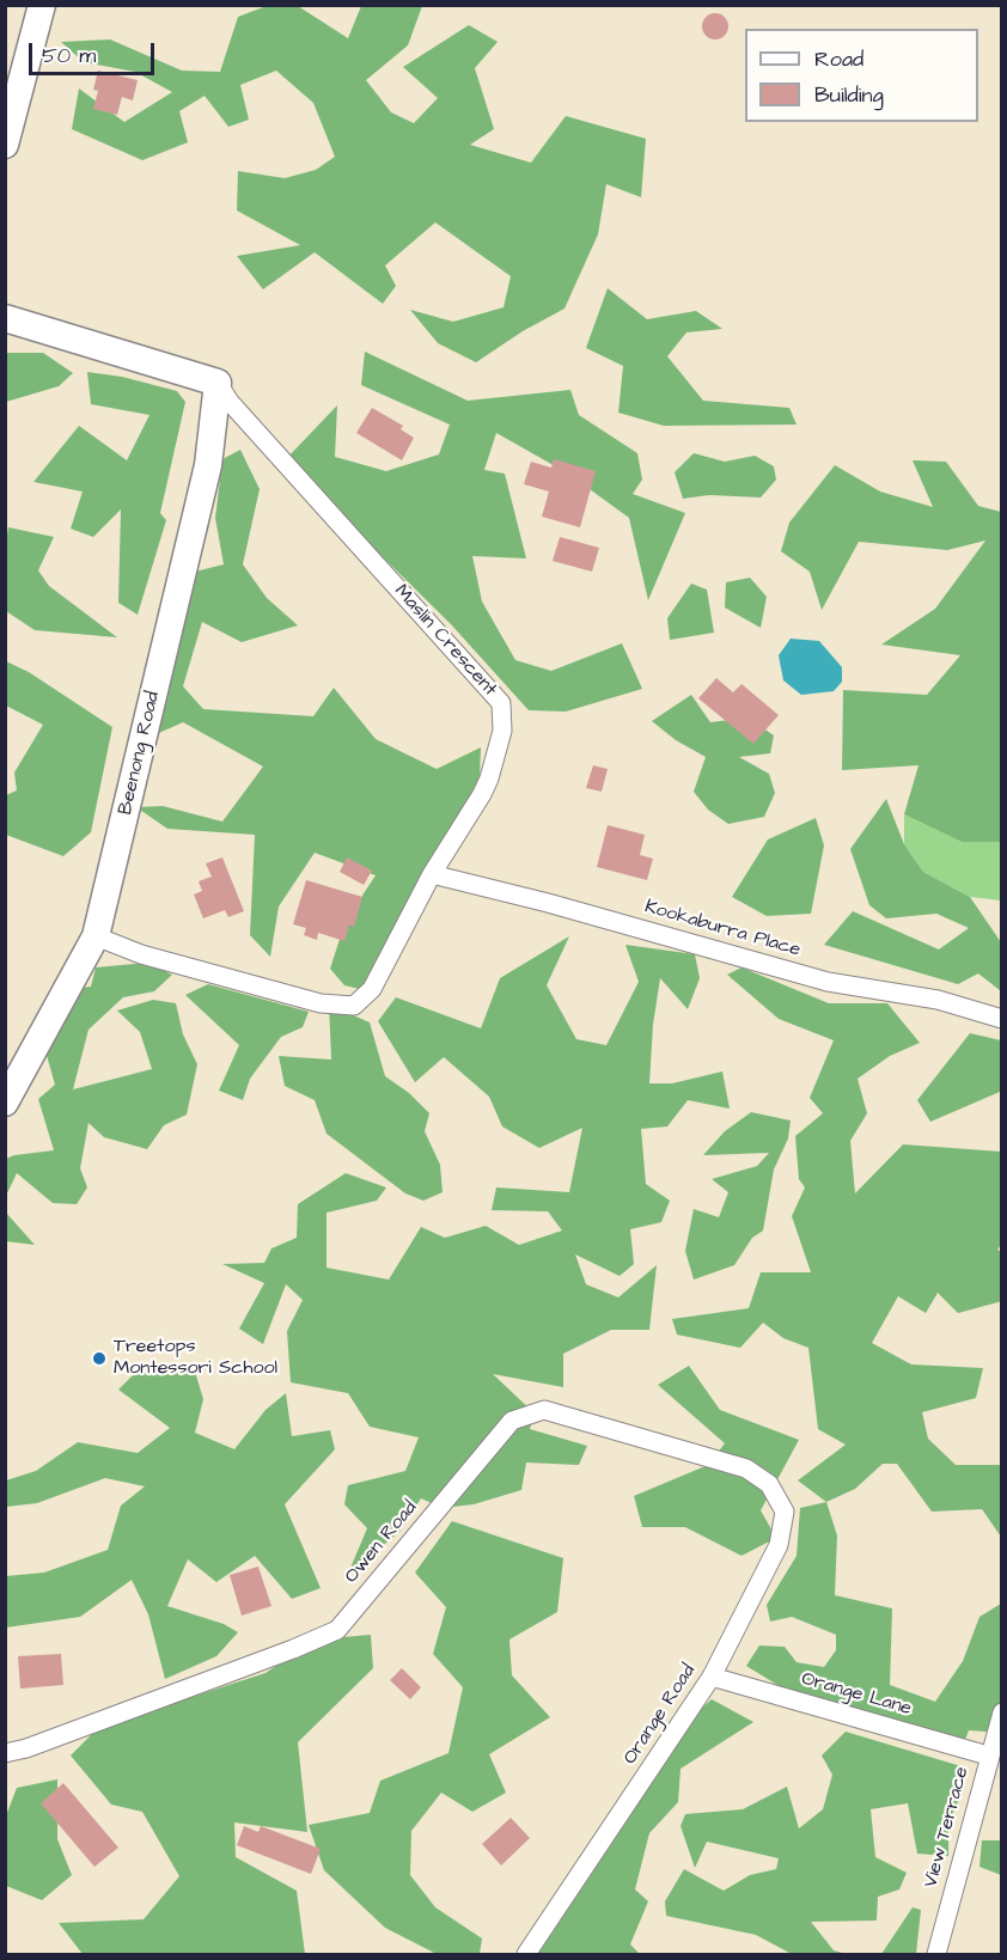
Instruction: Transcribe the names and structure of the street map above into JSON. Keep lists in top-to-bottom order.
{
  "streets": {
    "street": [
      "Maslin Crescent",
      "Beenong Road",
      "Kookaburra Place",
      "Owen Road",
      "Orange Lane",
      "Orange Road",
      "View Terrace"
    ]
  },
  "crossings": [
    ["Maslin Crescent", "Beenong Road"],
    ["Maslin Crescent", "Kookaburra Place"],
    ["Owen Road", "Orange Road"],
    ["Orange Lane", "Orange Road"],
    ["Orange Lane", "View Terrace"]
  ],
  "places": ["Treetops Montessori School"],
  "legend": ["Road", "Building"],
  "scale_bar": "50 m"
}
